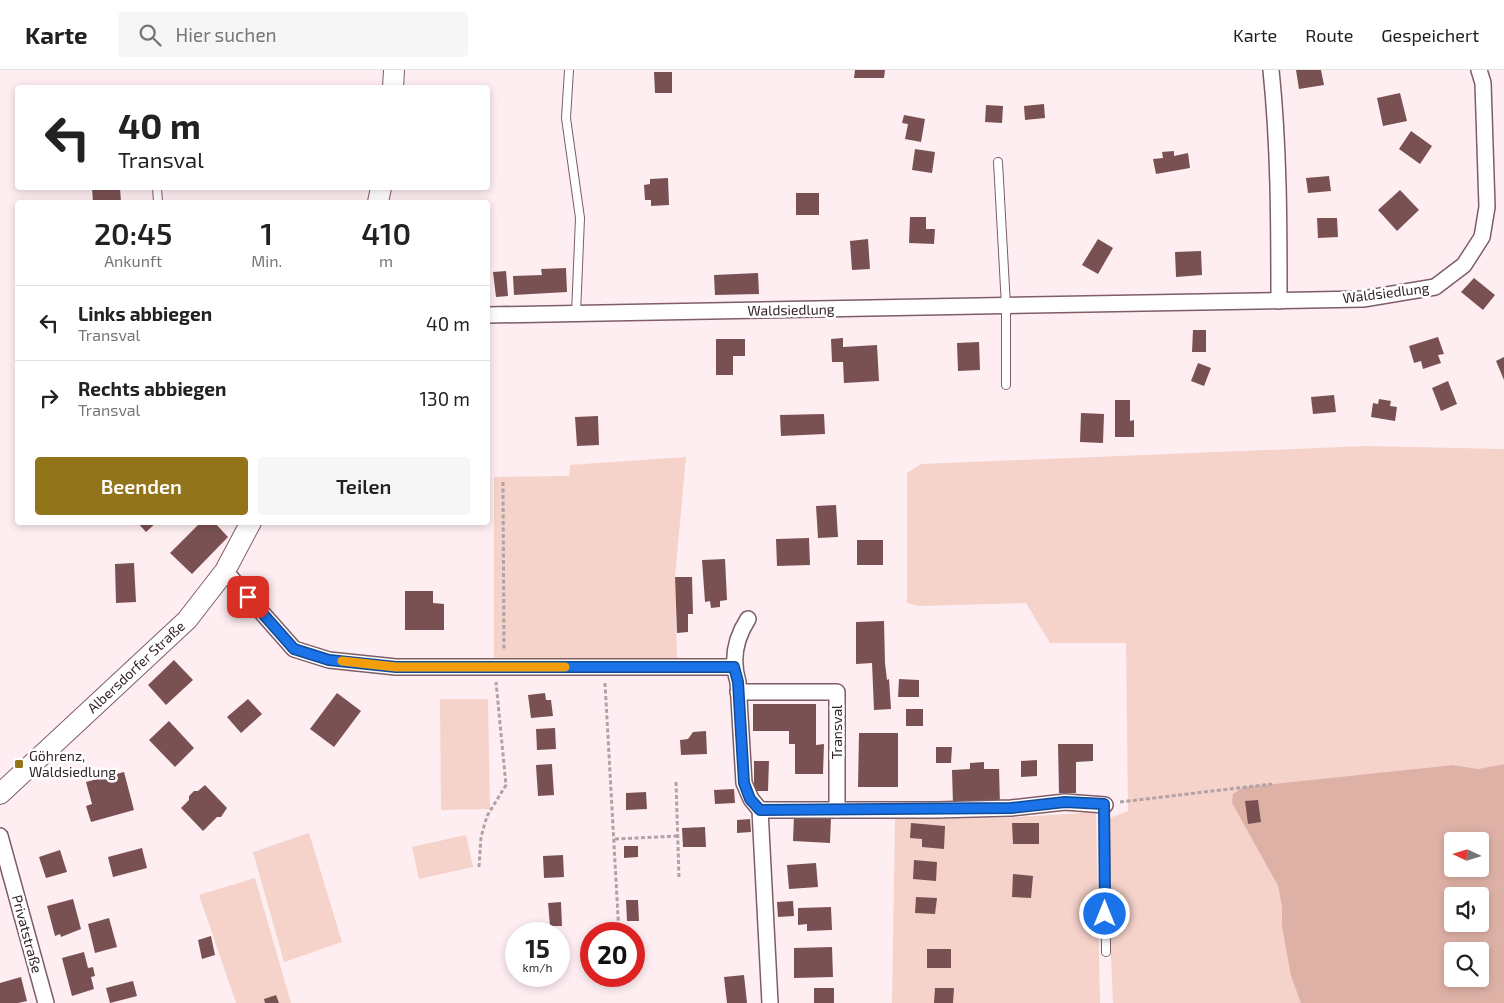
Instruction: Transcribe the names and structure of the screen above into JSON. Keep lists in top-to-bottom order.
{
  "streets": {
    "street": [
      "Waldsiedlung",
      "Albersdorfer Straße",
      "Transval",
      "Privatstraße"
    ]
  },
  "places": {
    "transit": ["Göhrenz, Waldsiedlung"]
  },
  "north": "left",
  "page": {
    "header": "Karte",
    "search": "Hier suchen",
    "nav": ["Karte", "Route", "Gespeichert"],
    "turn": ["40 m", "Transval"],
    "eta": [
      "20:45",
      "Ankunft",
      "1",
      "Min.",
      "410",
      "m"
    ],
    "list": [
      {
        "name": "Links abbiegen",
        "note": "Transval",
        "value": "40 m"
      },
      {
        "name": "Rechts abbiegen",
        "note": "Transval",
        "value": "130 m"
      }
    ],
    "buttons": ["Beenden", "Teilen"],
    "speed": "15 km/h",
    "limit": "20"
  }
}
